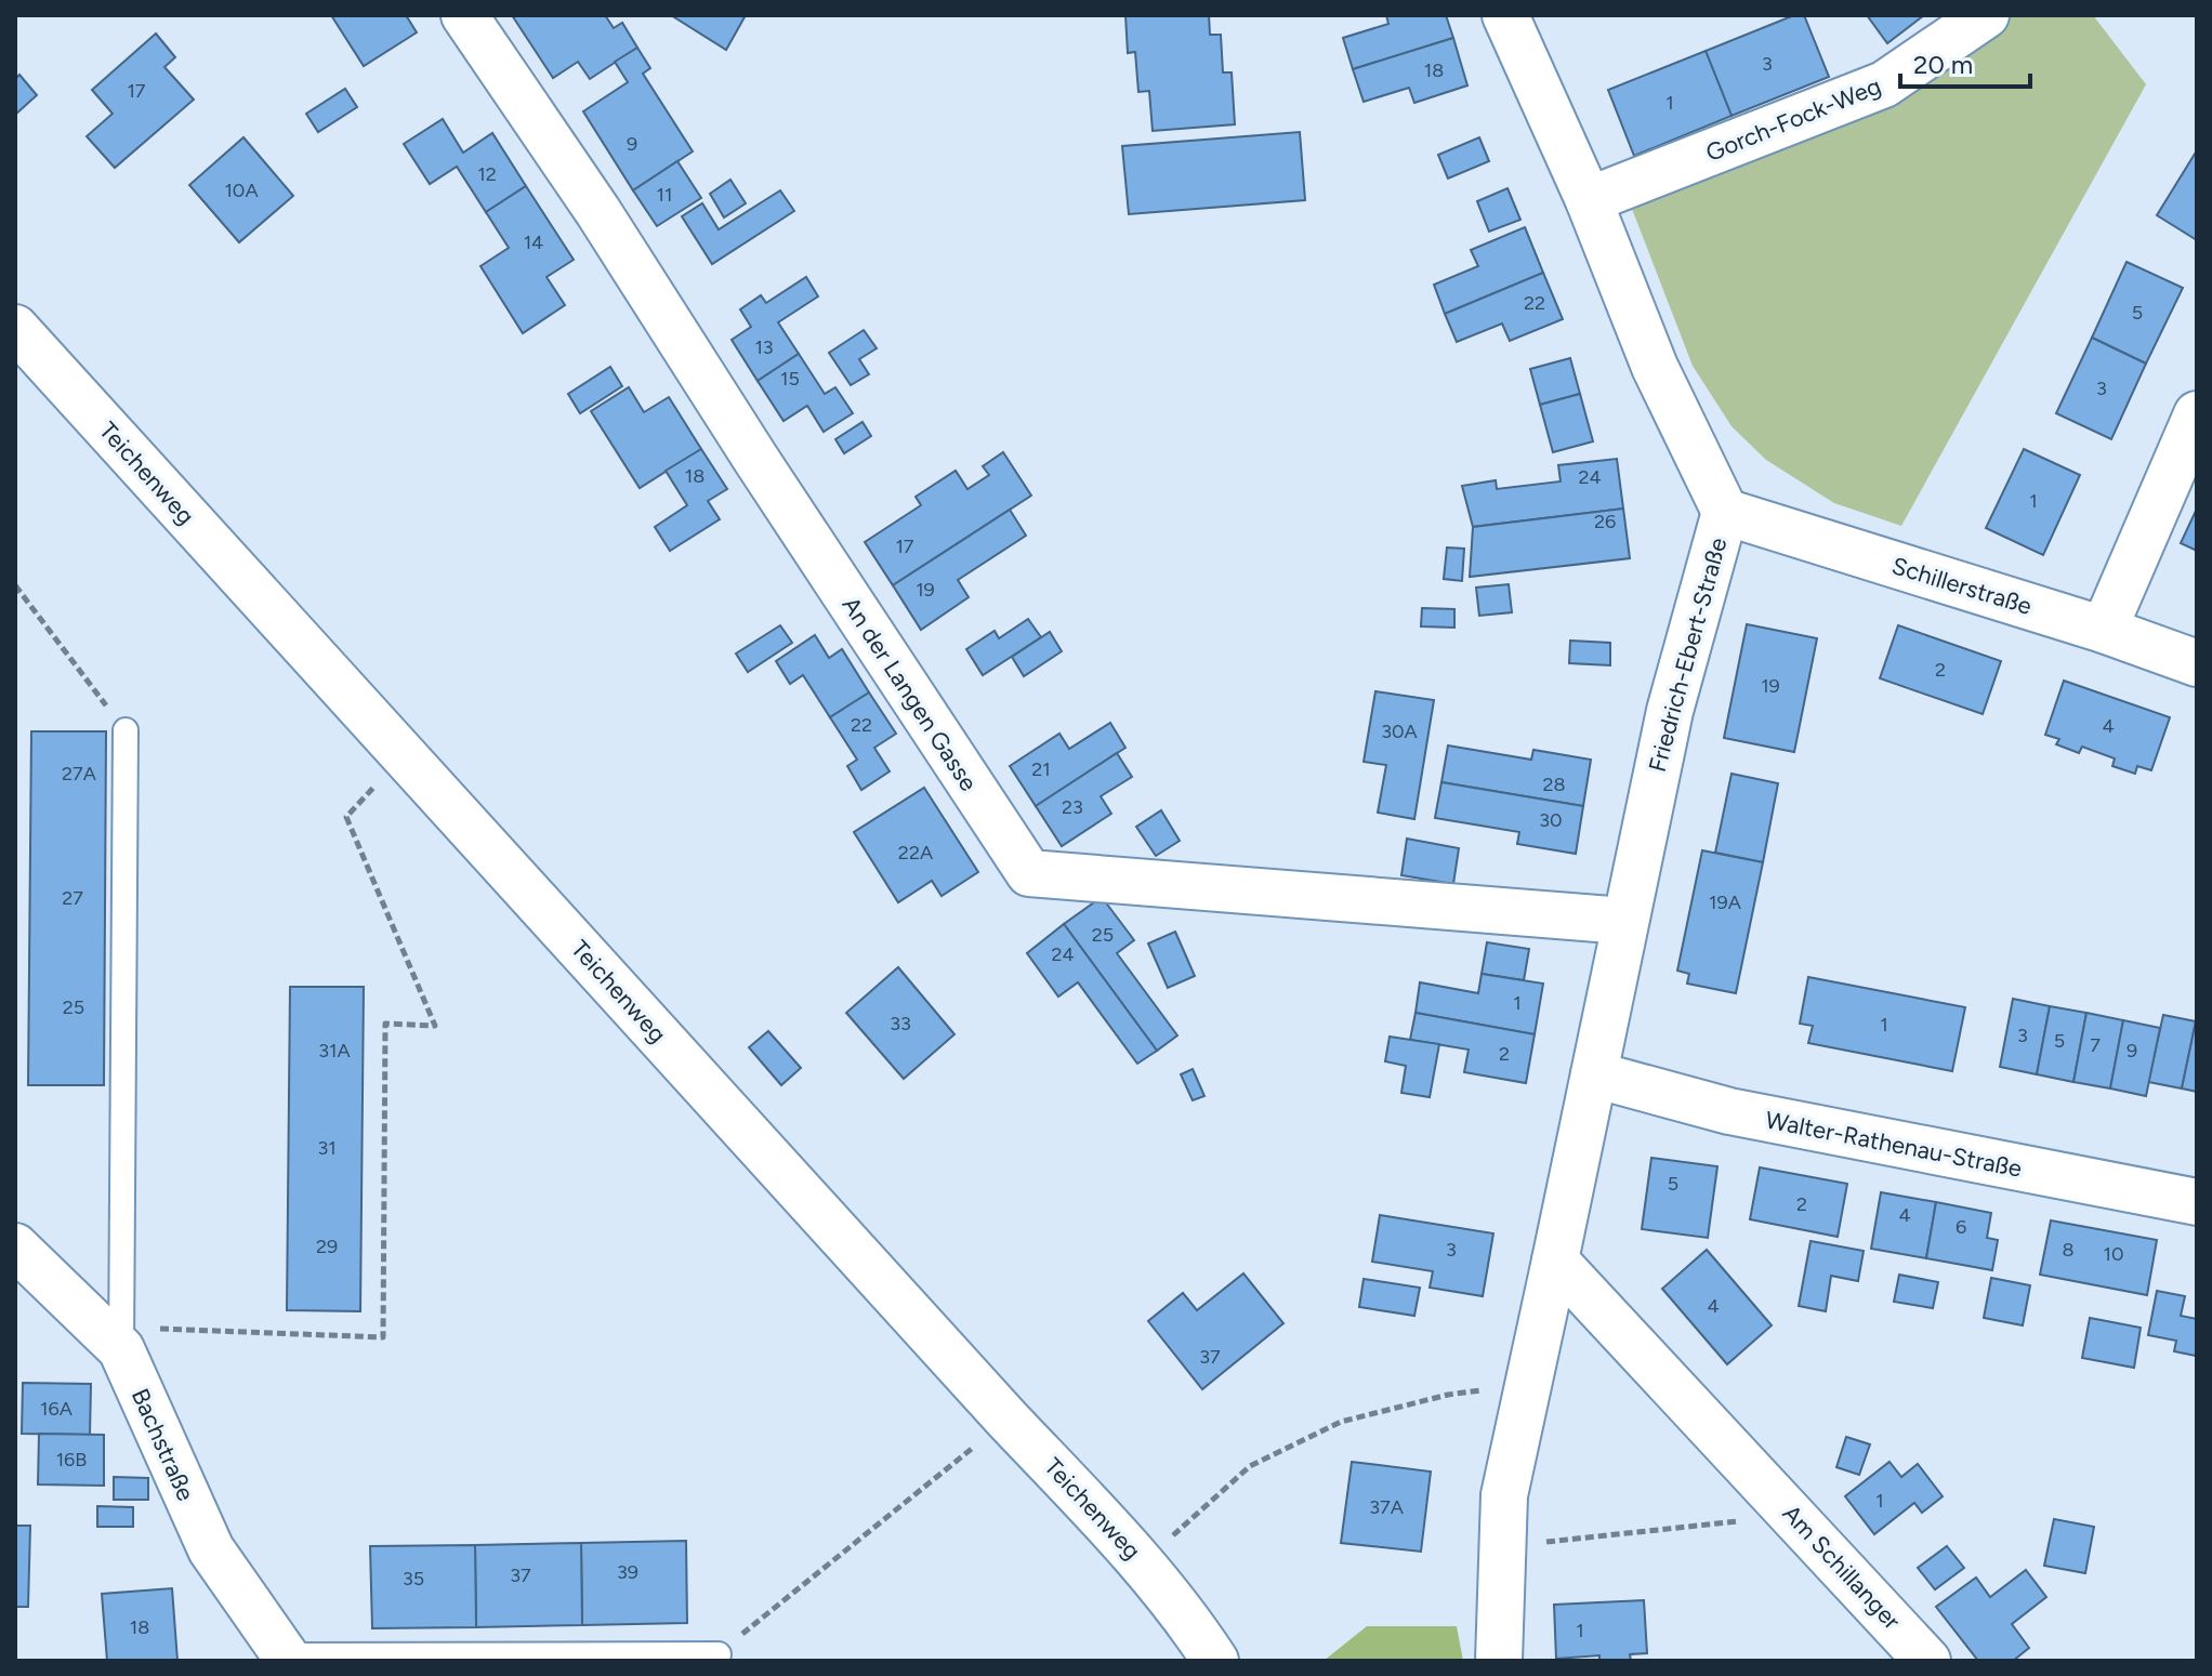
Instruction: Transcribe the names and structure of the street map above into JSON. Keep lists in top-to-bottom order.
{
  "streets": {
    "street": [
      "Gorch-Fock-Weg",
      "Teichenweg",
      "Schillerstraße",
      "Friedrich-Ebert-Straße",
      "An der Langen Gasse",
      "Walter-Rathenau-Straße",
      "Bachstraße",
      "Am Schillanger"
    ]
  },
  "crossings": [
    ["Gorch-Fock-Weg", "Friedrich-Ebert-Straße"],
    ["Schillerstraße", "Friedrich-Ebert-Straße"],
    ["Friedrich-Ebert-Straße", "An der Langen Gasse"],
    ["Friedrich-Ebert-Straße", "Walter-Rathenau-Straße"],
    ["Friedrich-Ebert-Straße", "Am Schillanger"]
  ],
  "house_numbers": [
    "3",
    "18",
    "17",
    "1",
    "9",
    "12",
    "10A",
    "11",
    "14",
    "22",
    "5",
    "13",
    "15",
    "3",
    "18",
    "24",
    "1",
    "26",
    "17",
    "19",
    "2",
    "19",
    "22",
    "4",
    "30A",
    "21",
    "27A",
    "28",
    "23",
    "30",
    "22A",
    "27",
    "19A",
    "25",
    "24",
    "1",
    "25",
    "33",
    "1",
    "3",
    "5",
    "7",
    "31A",
    "9",
    "2",
    "31",
    "5",
    "2",
    "4",
    "6",
    "29",
    "3",
    "8",
    "10",
    "4",
    "37",
    "16A",
    "16B",
    "1",
    "37A",
    "39",
    "37",
    "35",
    "18",
    "1"
  ],
  "scale_bar": "20 m"
}
